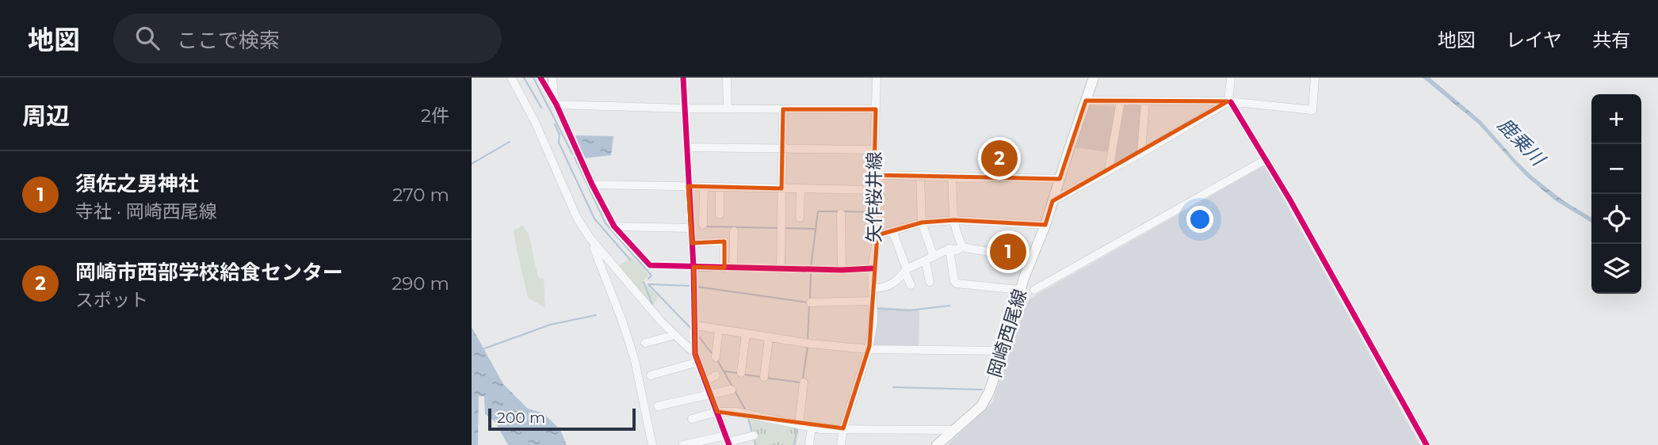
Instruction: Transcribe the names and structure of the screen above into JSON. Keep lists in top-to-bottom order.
{
  "streets": {
    "main road": ["岡崎西尾線"],
    "street": ["矢作桜井線"]
  },
  "water": ["鹿乗川"],
  "scale_bar": "200 m",
  "page": {
    "header": "地図",
    "search": "ここで検索",
    "nav": ["地図", "レイヤ", "共有"],
    "heading": ["周辺", "2件"],
    "map_buttons": ["+", "−"],
    "pins": ["2", "1"],
    "list": [
      {
        "mark": "1",
        "name": "須佐之男神社",
        "note": "寺社 · 岡崎西尾線",
        "value": "270 m"
      },
      {
        "mark": "2",
        "name": "岡崎市西部学校給食センター",
        "note": "スポット",
        "value": "290 m"
      }
    ],
    "scale": "200 m"
  }
}
